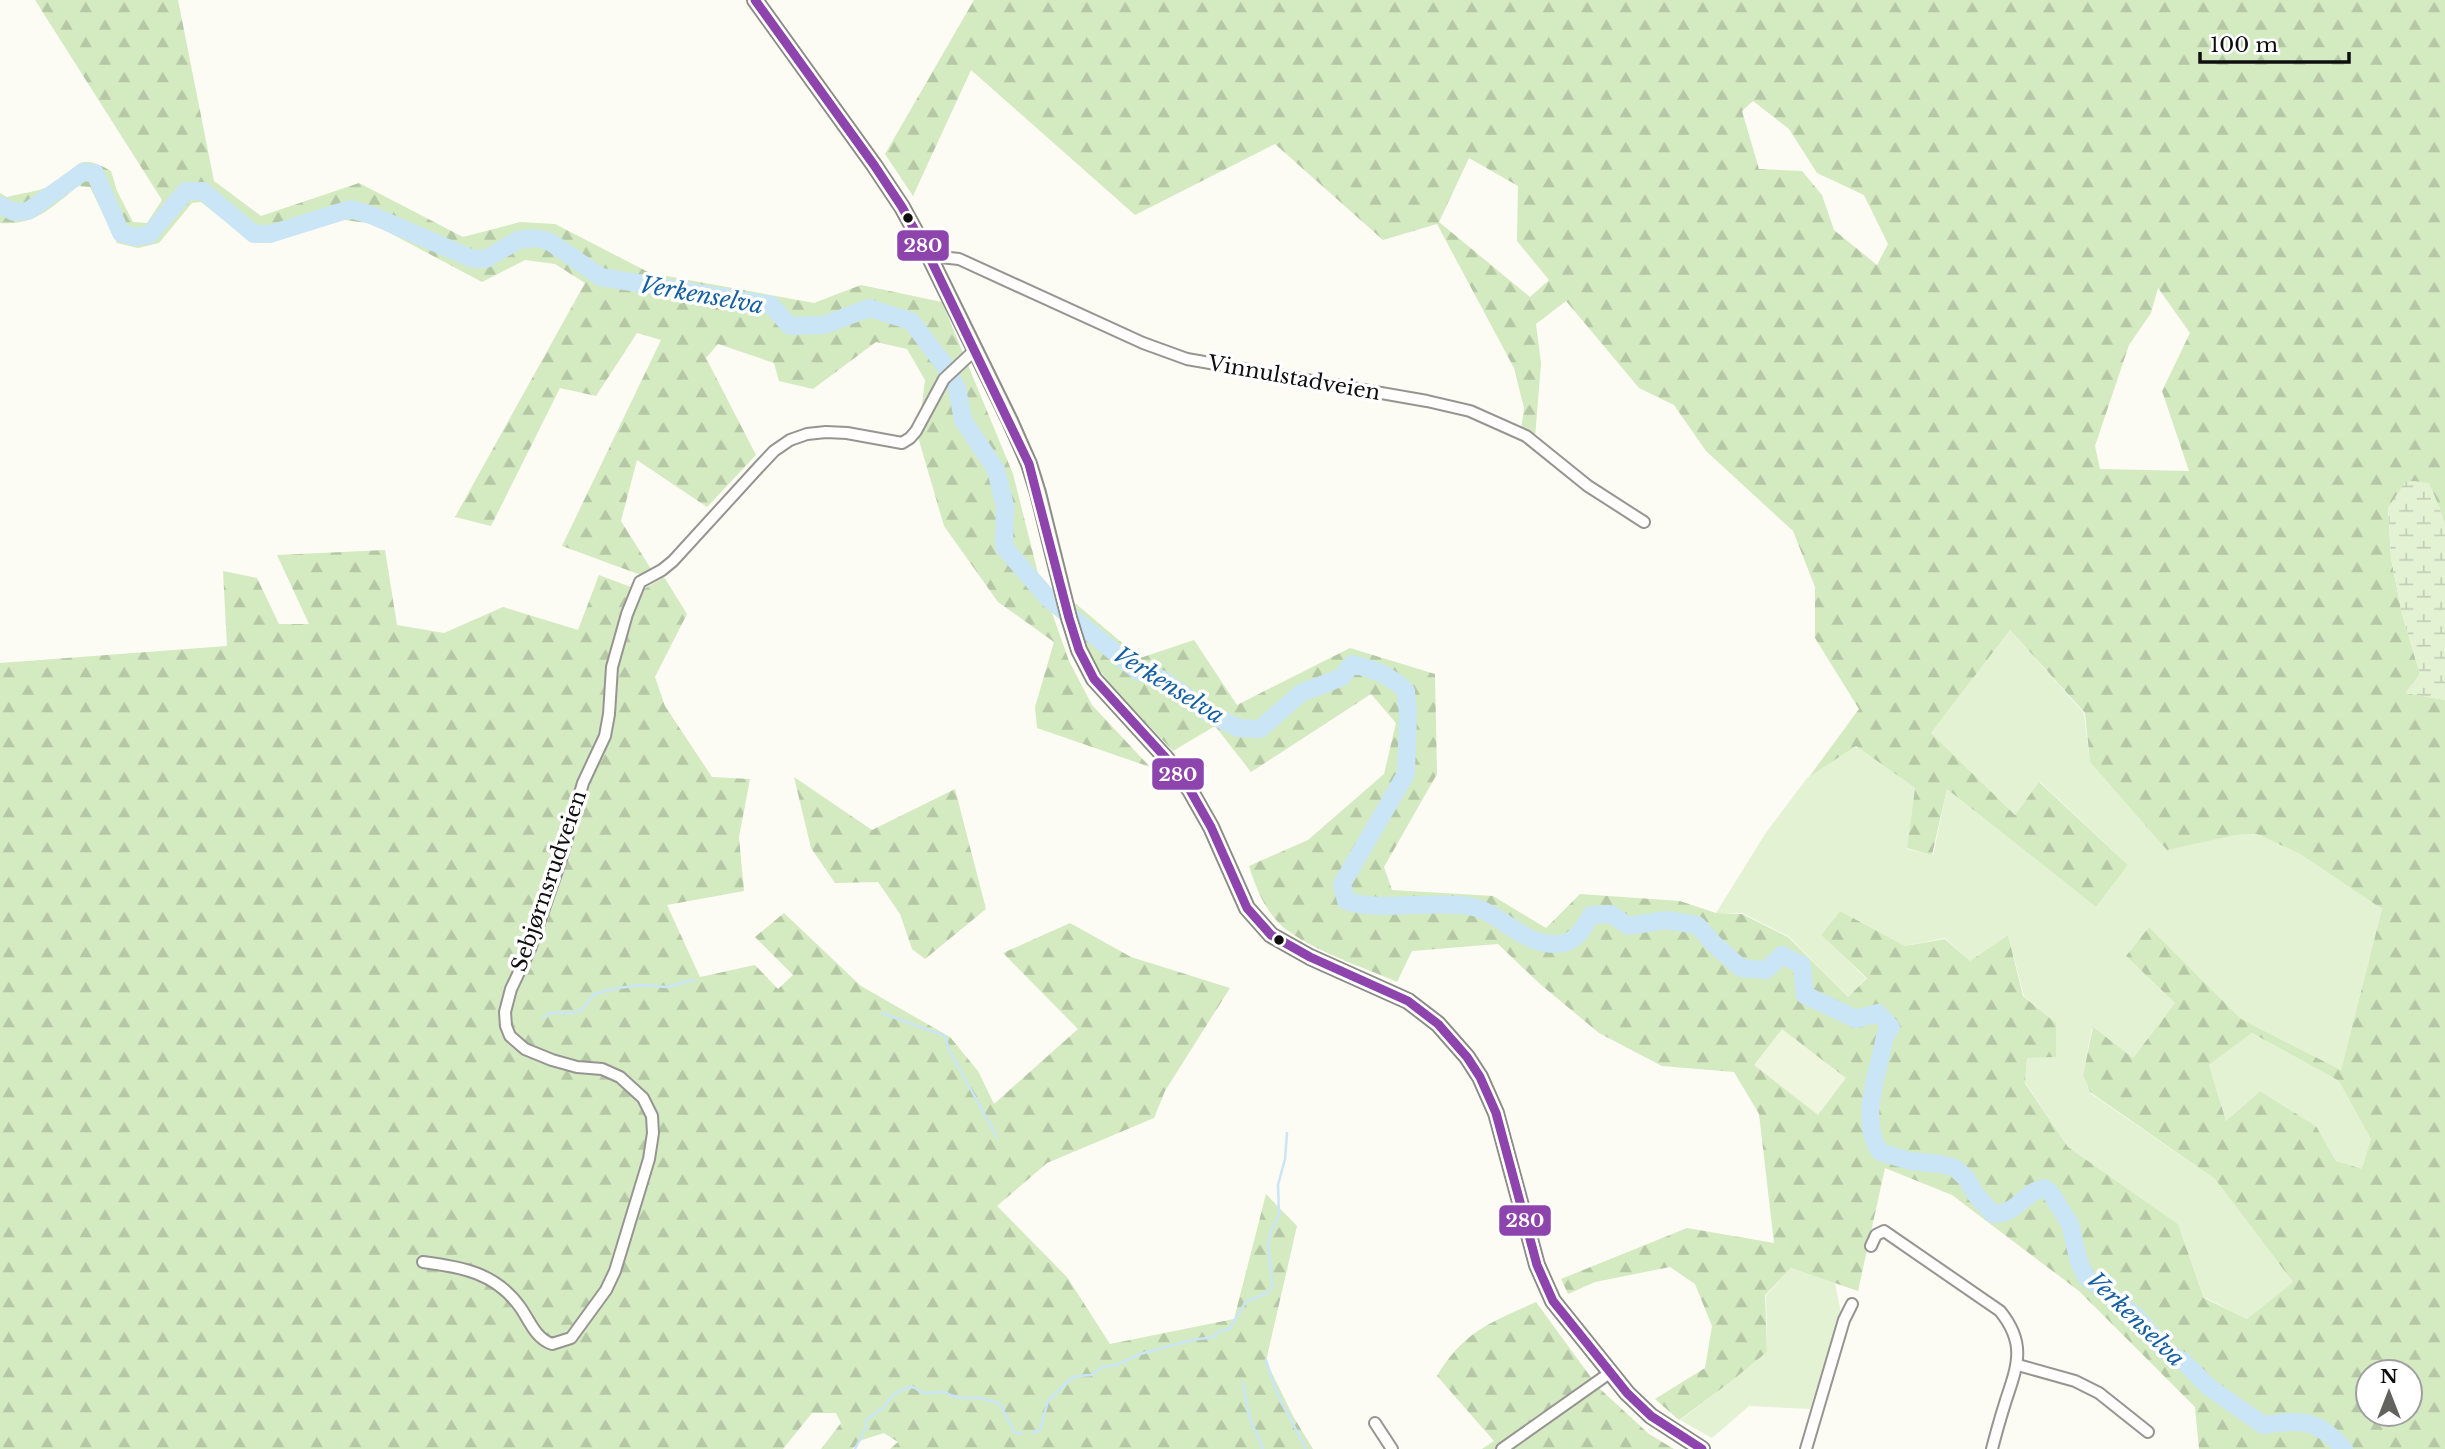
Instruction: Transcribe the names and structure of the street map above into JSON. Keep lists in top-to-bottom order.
{
  "streets": {
    "street": ["Vinnulstadveien", "Sebjørnsrudveien"]
  },
  "water": ["Verkenselva"],
  "lines": ["transit line 280"],
  "scale_bar": "100 m",
  "north": "top"
}
